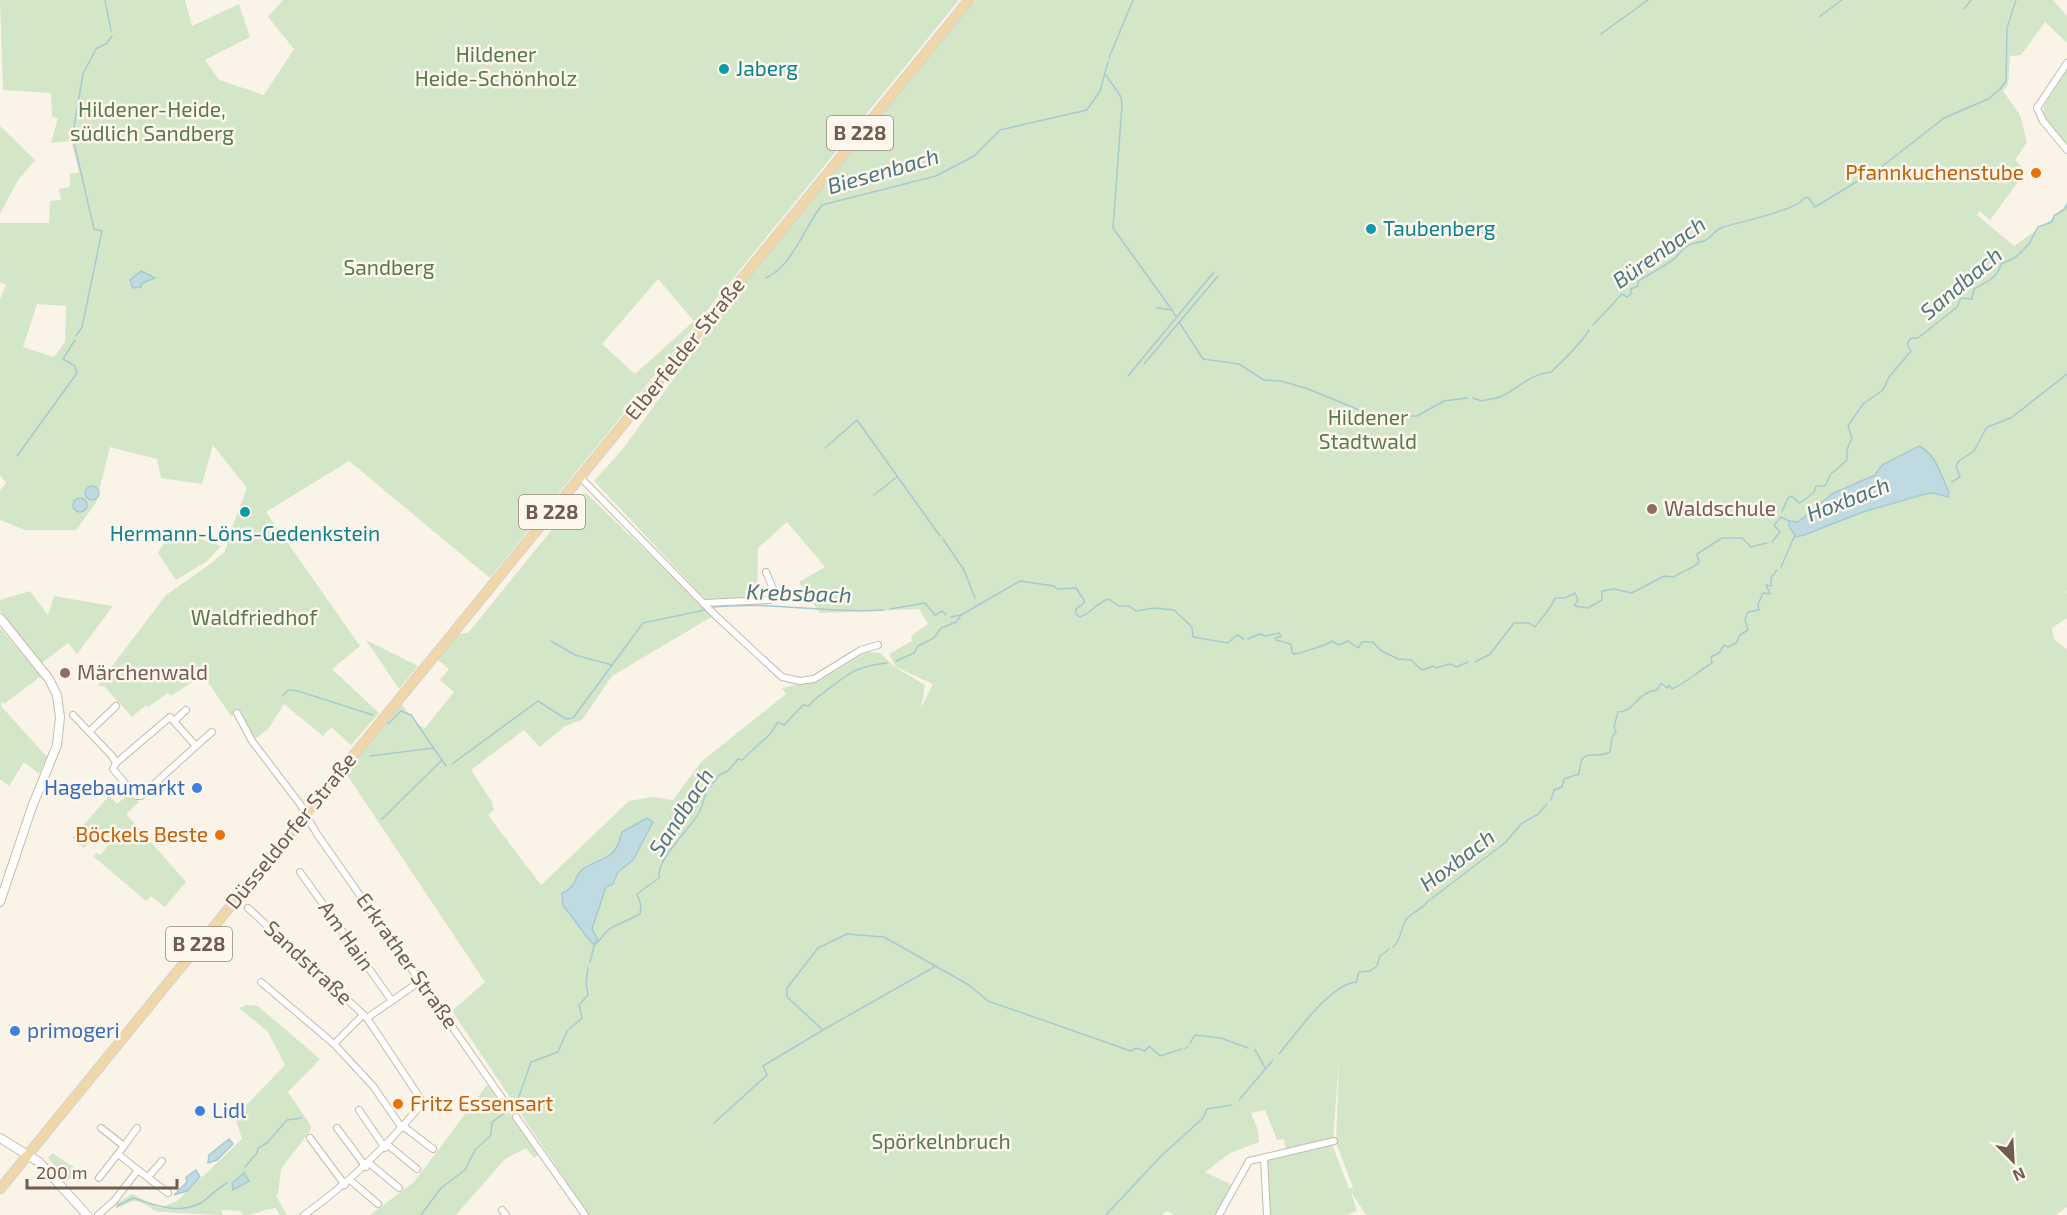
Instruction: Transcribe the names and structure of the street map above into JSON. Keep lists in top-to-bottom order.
{
  "streets": {
    "main road": ["B 228", "Elberfelder Straße", "Düsseldorfer Straße"],
    "street": ["Am Hain", "Erkrather Straße", "Sandstraße"]
  },
  "crossings": [
    ["Elberfelder Straße", "Düsseldorfer Straße"],
    ["Düsseldorfer Straße", "Erkrather Straße"]
  ],
  "water": [
    "Biesenbach",
    "Bürenbach",
    "Sandbach",
    "Hoxbach",
    "Krebsbach"
  ],
  "parks": [
    "Hildener Heide-Schönholz",
    "Hildener-Heide, südlich Sandberg",
    "Sandberg",
    "Hildener Stadtwald",
    "Waldfriedhof",
    "Spörkelnbruch"
  ],
  "places": [
    "Jaberg",
    "Pfannkuchenstube",
    "Taubenberg",
    "Waldschule",
    "Hermann-Löns-Gedenkstein",
    "Märchenwald",
    "Hagebaumarkt",
    "Böckels Beste",
    "primogeri",
    "Fritz Essensart",
    "Lidl"
  ],
  "scale_bar": "200 m",
  "north": "bottom right"
}
